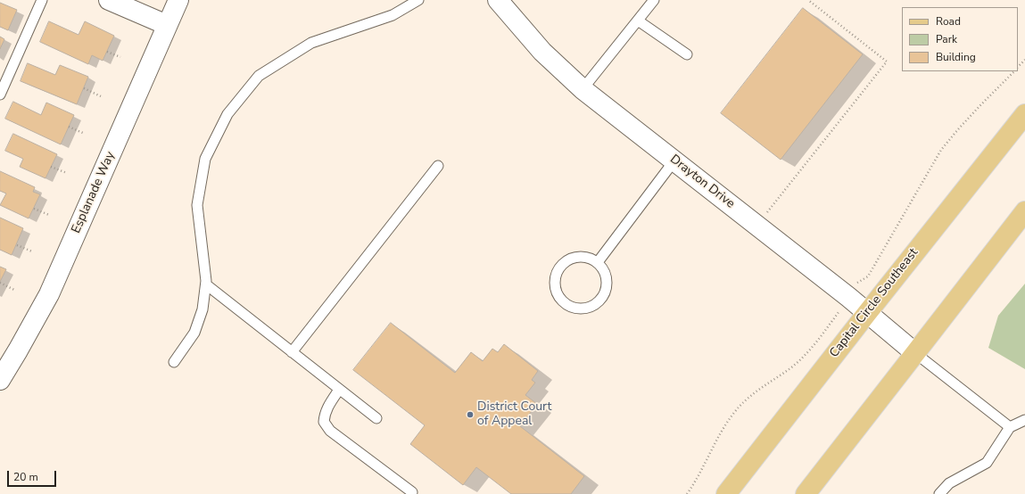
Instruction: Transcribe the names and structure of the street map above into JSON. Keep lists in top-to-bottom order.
{
  "streets": {
    "main road": ["Capital Circle Southeast"],
    "street": ["Drayton Drive", "Esplanade Way"]
  },
  "crossings": [
    ["Drayton Drive", "Capital Circle Southeast"]
  ],
  "places": ["District Court of Appeal"],
  "legend": ["Road", "Park", "Building"],
  "scale_bar": "20 m"
}
